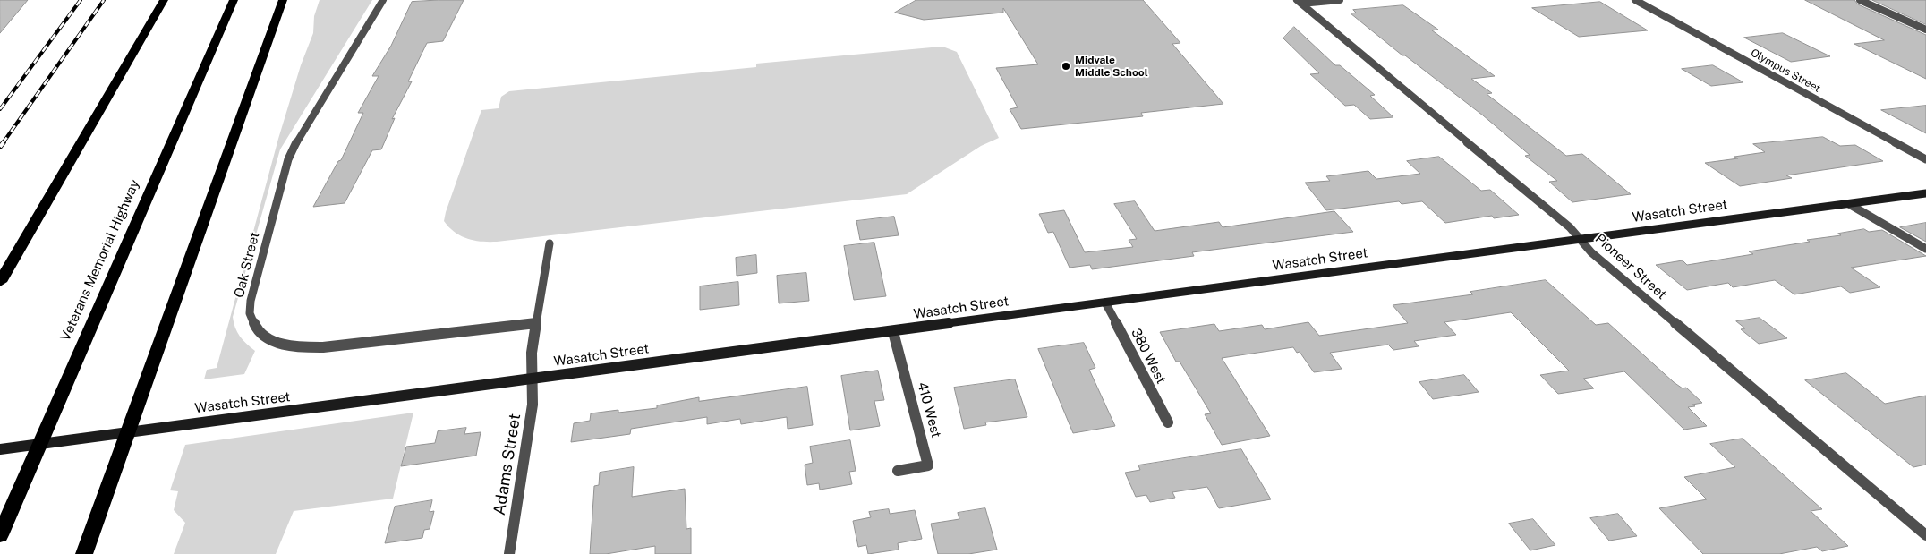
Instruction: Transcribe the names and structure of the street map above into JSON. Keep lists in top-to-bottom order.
{
  "streets": {
    "highway": ["Veterans Memorial Highway"],
    "street": [
      "Olympus Street",
      "Wasatch Street",
      "Oak Street",
      "Pioneer Street",
      "380 West",
      "410 West",
      "Adams Street"
    ]
  },
  "crossings": [
    ["Wasatch Street", "Pioneer Street"],
    ["Wasatch Street", "380 West"],
    ["Wasatch Street", "410 West"],
    ["Wasatch Street", "Adams Street"]
  ],
  "places": ["Midvale Middle School"]
}
